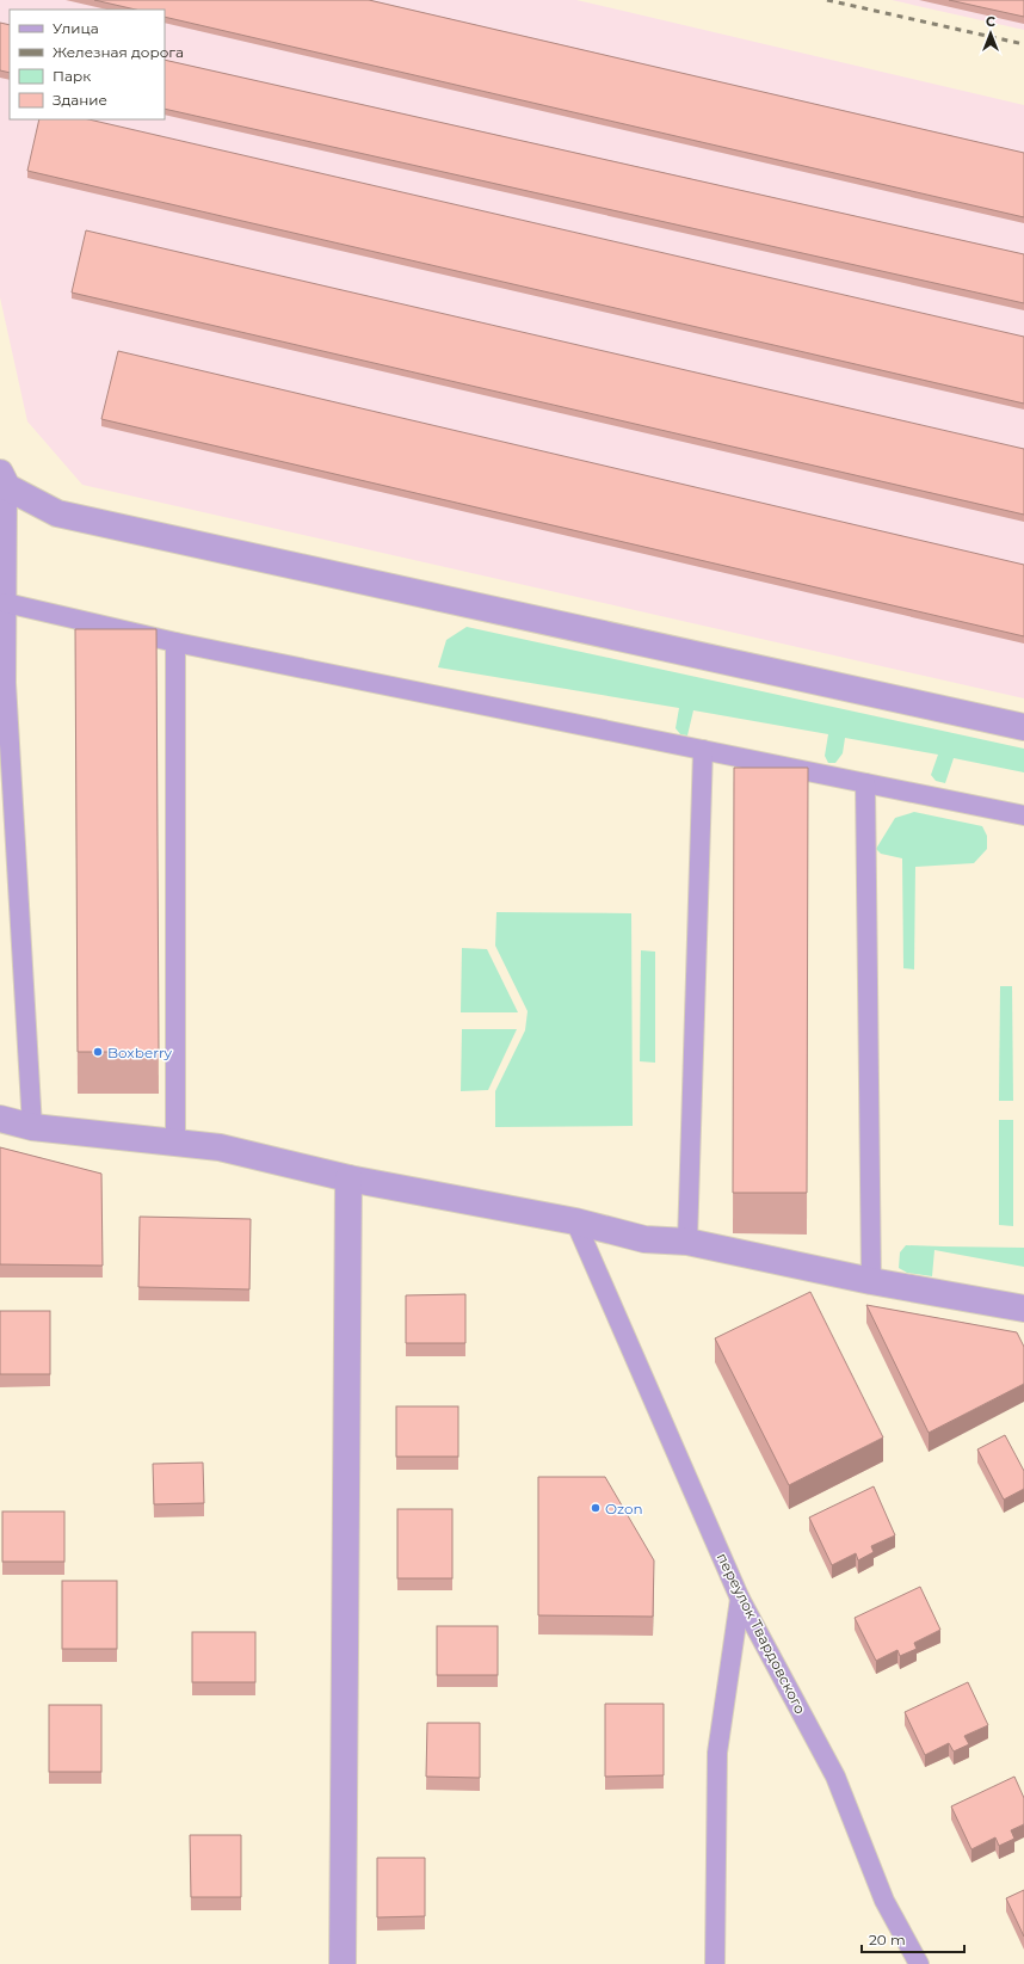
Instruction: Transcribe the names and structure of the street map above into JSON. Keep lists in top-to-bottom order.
{
  "streets": {
    "lane": ["переулок Твардовского"]
  },
  "places": ["Boxberry", "Ozon"],
  "legend": [
    "Улица",
    "Железная дорога",
    "Парк",
    "Здание"
  ],
  "scale_bar": "20 m",
  "north": "top"
}
